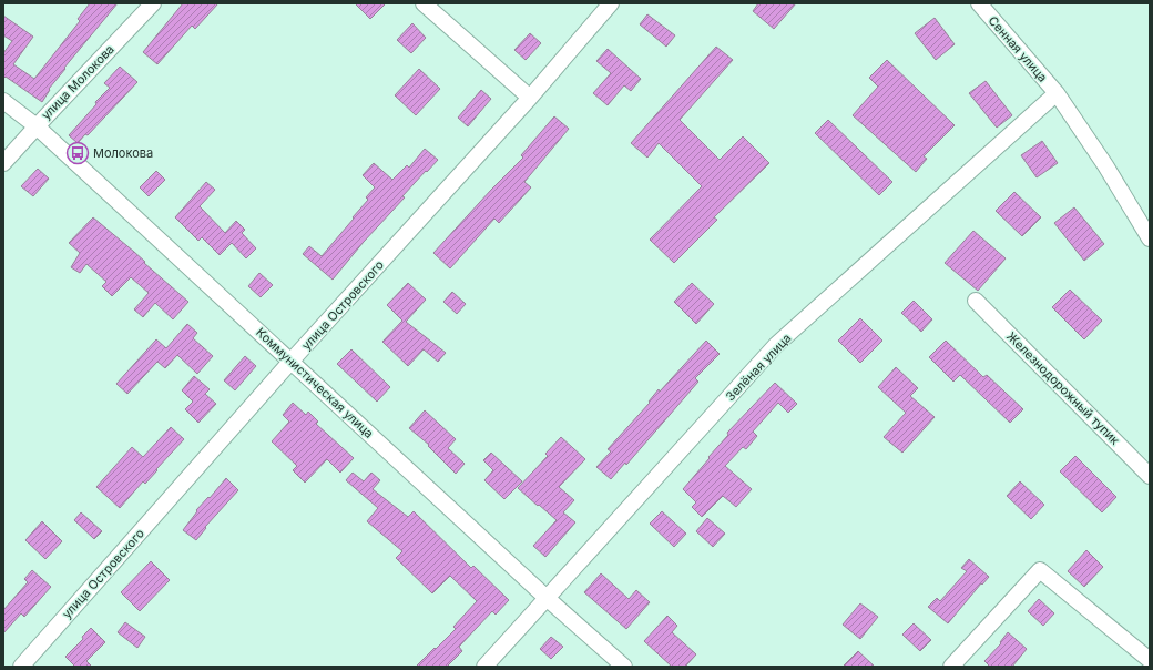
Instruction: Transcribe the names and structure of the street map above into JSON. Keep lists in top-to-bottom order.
{
  "streets": {
    "street": [
      "Сенная улица",
      "улица Молокова",
      "улица Островского",
      "Зелёная улица",
      "Коммунистическая улица",
      "Железнодорожный тупик"
    ]
  },
  "crossings": [
    ["Сенная улица", "Зелёная улица"],
    ["улица Молокова", "Коммунистическая улица"],
    ["улица Островского", "Коммунистическая улица"],
    ["Зелёная улица", "Коммунистическая улица"]
  ],
  "places": {
    "bus stop": ["Молокова"]
  }
}
